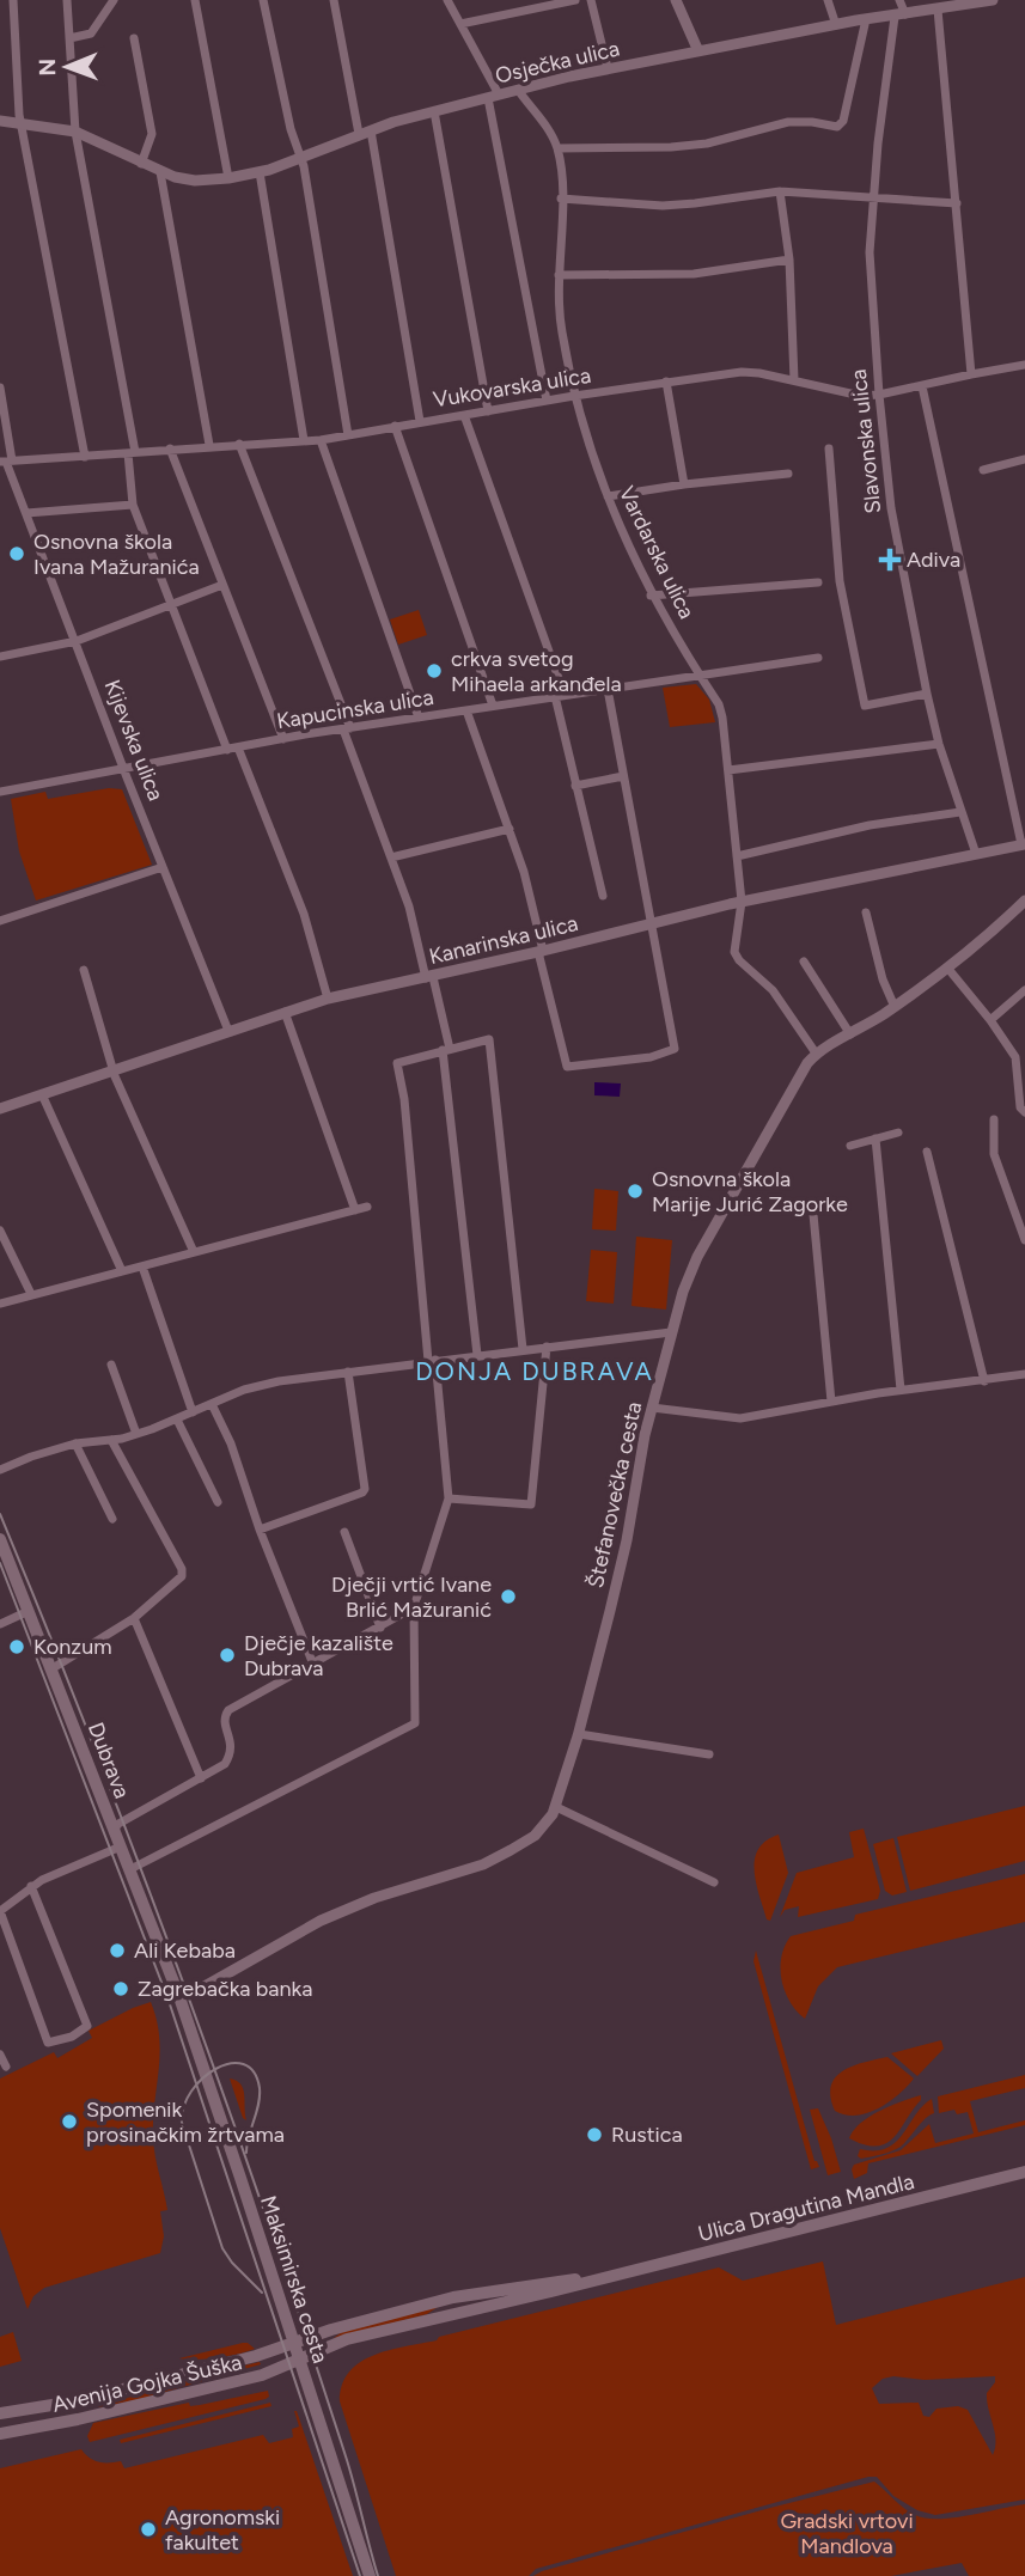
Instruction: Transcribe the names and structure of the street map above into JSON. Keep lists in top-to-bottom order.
{
  "streets": {
    "main road": [
      "Dubrava",
      "Ulica Dragutina Mandla",
      "Maksimirska cesta",
      "Avenija Gojka Šuška"
    ],
    "street": [
      "Osječka ulica",
      "Vukovarska ulica",
      "Slavonska ulica",
      "Vardarska ulica",
      "Kapucinska ulica",
      "Kijevska ulica",
      "Kanarinska ulica",
      "Štefanovečka cesta"
    ]
  },
  "crossings": [
    ["Osječka ulica", "Slavonska ulica"],
    ["Osječka ulica", "Vardarska ulica"],
    ["Vukovarska ulica", "Slavonska ulica"],
    ["Vukovarska ulica", "Vardarska ulica"],
    ["Vukovarska ulica", "Kijevska ulica"],
    ["Slavonska ulica", "Kanarinska ulica"],
    ["Vardarska ulica", "Kapucinska ulica"],
    ["Vardarska ulica", "Kanarinska ulica"],
    ["Vardarska ulica", "Štefanovečka cesta"],
    ["Kapucinska ulica", "Kijevska ulica"],
    ["Kijevska ulica", "Kanarinska ulica"],
    ["Štefanovečka cesta", "Dubrava"],
    ["Štefanovečka cesta", "Maksimirska cesta"],
    ["Dubrava", "Maksimirska cesta"],
    ["Ulica Dragutina Mandla", "Maksimirska cesta"],
    ["Ulica Dragutina Mandla", "Avenija Gojka Šuška"],
    ["Maksimirska cesta", "Avenija Gojka Šuška"]
  ],
  "districts": ["DONJA DUBRAVA"],
  "parks": ["Gradski vrtovi Mandlova"],
  "places": {
    "other": [
      "Osnovna škola Ivana Mažuranića",
      "crkva svetog Mihaela arkanđela",
      "Osnovna škola Marije Jurić Zagorke",
      "Dječji vrtić Ivane Brlić Mažuranić",
      "Konzum",
      "Dječje kazalište Dubrava",
      "Ali Kebaba",
      "Zagrebačka banka",
      "Spomenik prosinačkim žrtvama",
      "Rustica",
      "Agronomski fakultet"
    ],
    "health": ["Adiva"]
  },
  "north": "left"
}
